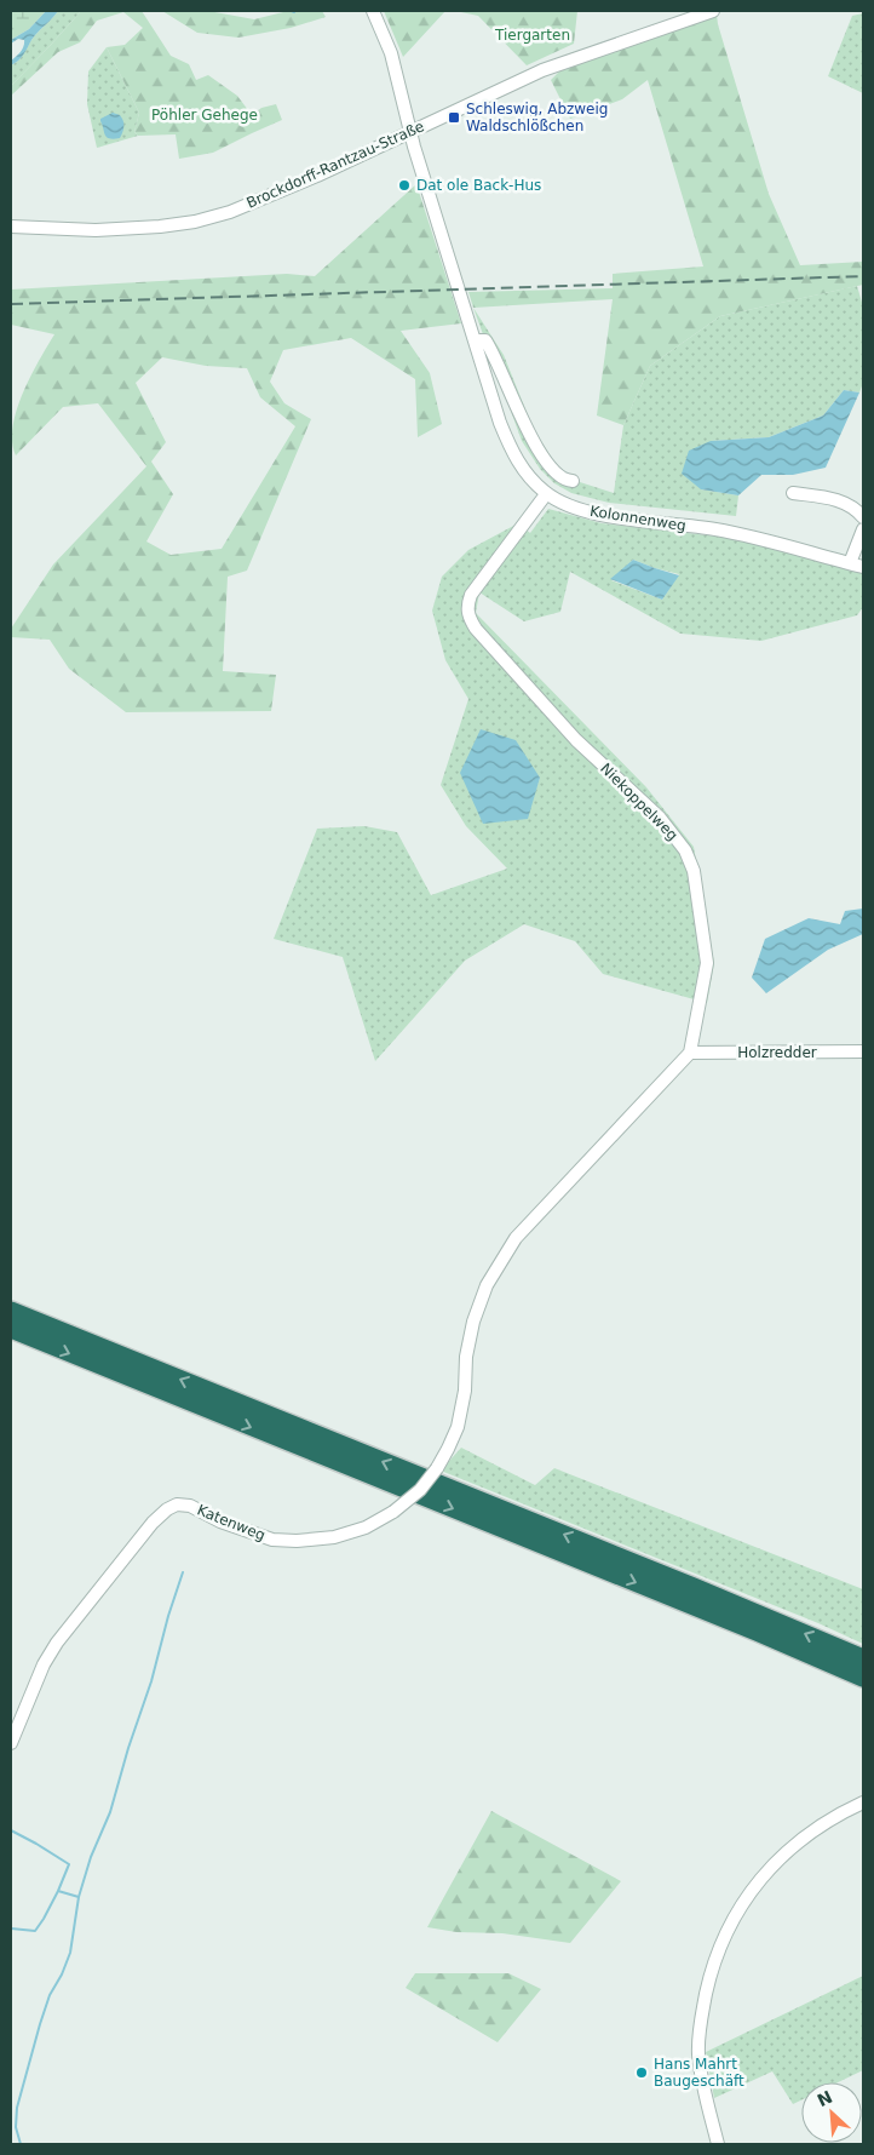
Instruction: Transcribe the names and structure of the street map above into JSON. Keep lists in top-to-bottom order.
{
  "streets": {
    "street": [
      "Brockdorff-Rantzau-Straße",
      "Kolonnenweg",
      "Niekoppelweg",
      "Holzredder",
      "Katenweg"
    ]
  },
  "crossings": [
    ["Brockdorff-Rantzau-Straße", "Kolonnenweg"],
    ["Kolonnenweg", "Niekoppelweg"],
    ["Niekoppelweg", "Holzredder"],
    ["Niekoppelweg", "Katenweg"],
    ["Holzredder", "Katenweg"]
  ],
  "parks": ["Tiergarten", "Pöhler Gehege"],
  "places": {
    "transit": ["Schleswig, Abzweig Waldschlößchen"],
    "other": ["Dat ole Back-Hus", "Hans Mahrt Baugeschäft"]
  },
  "north": "top left"
}
